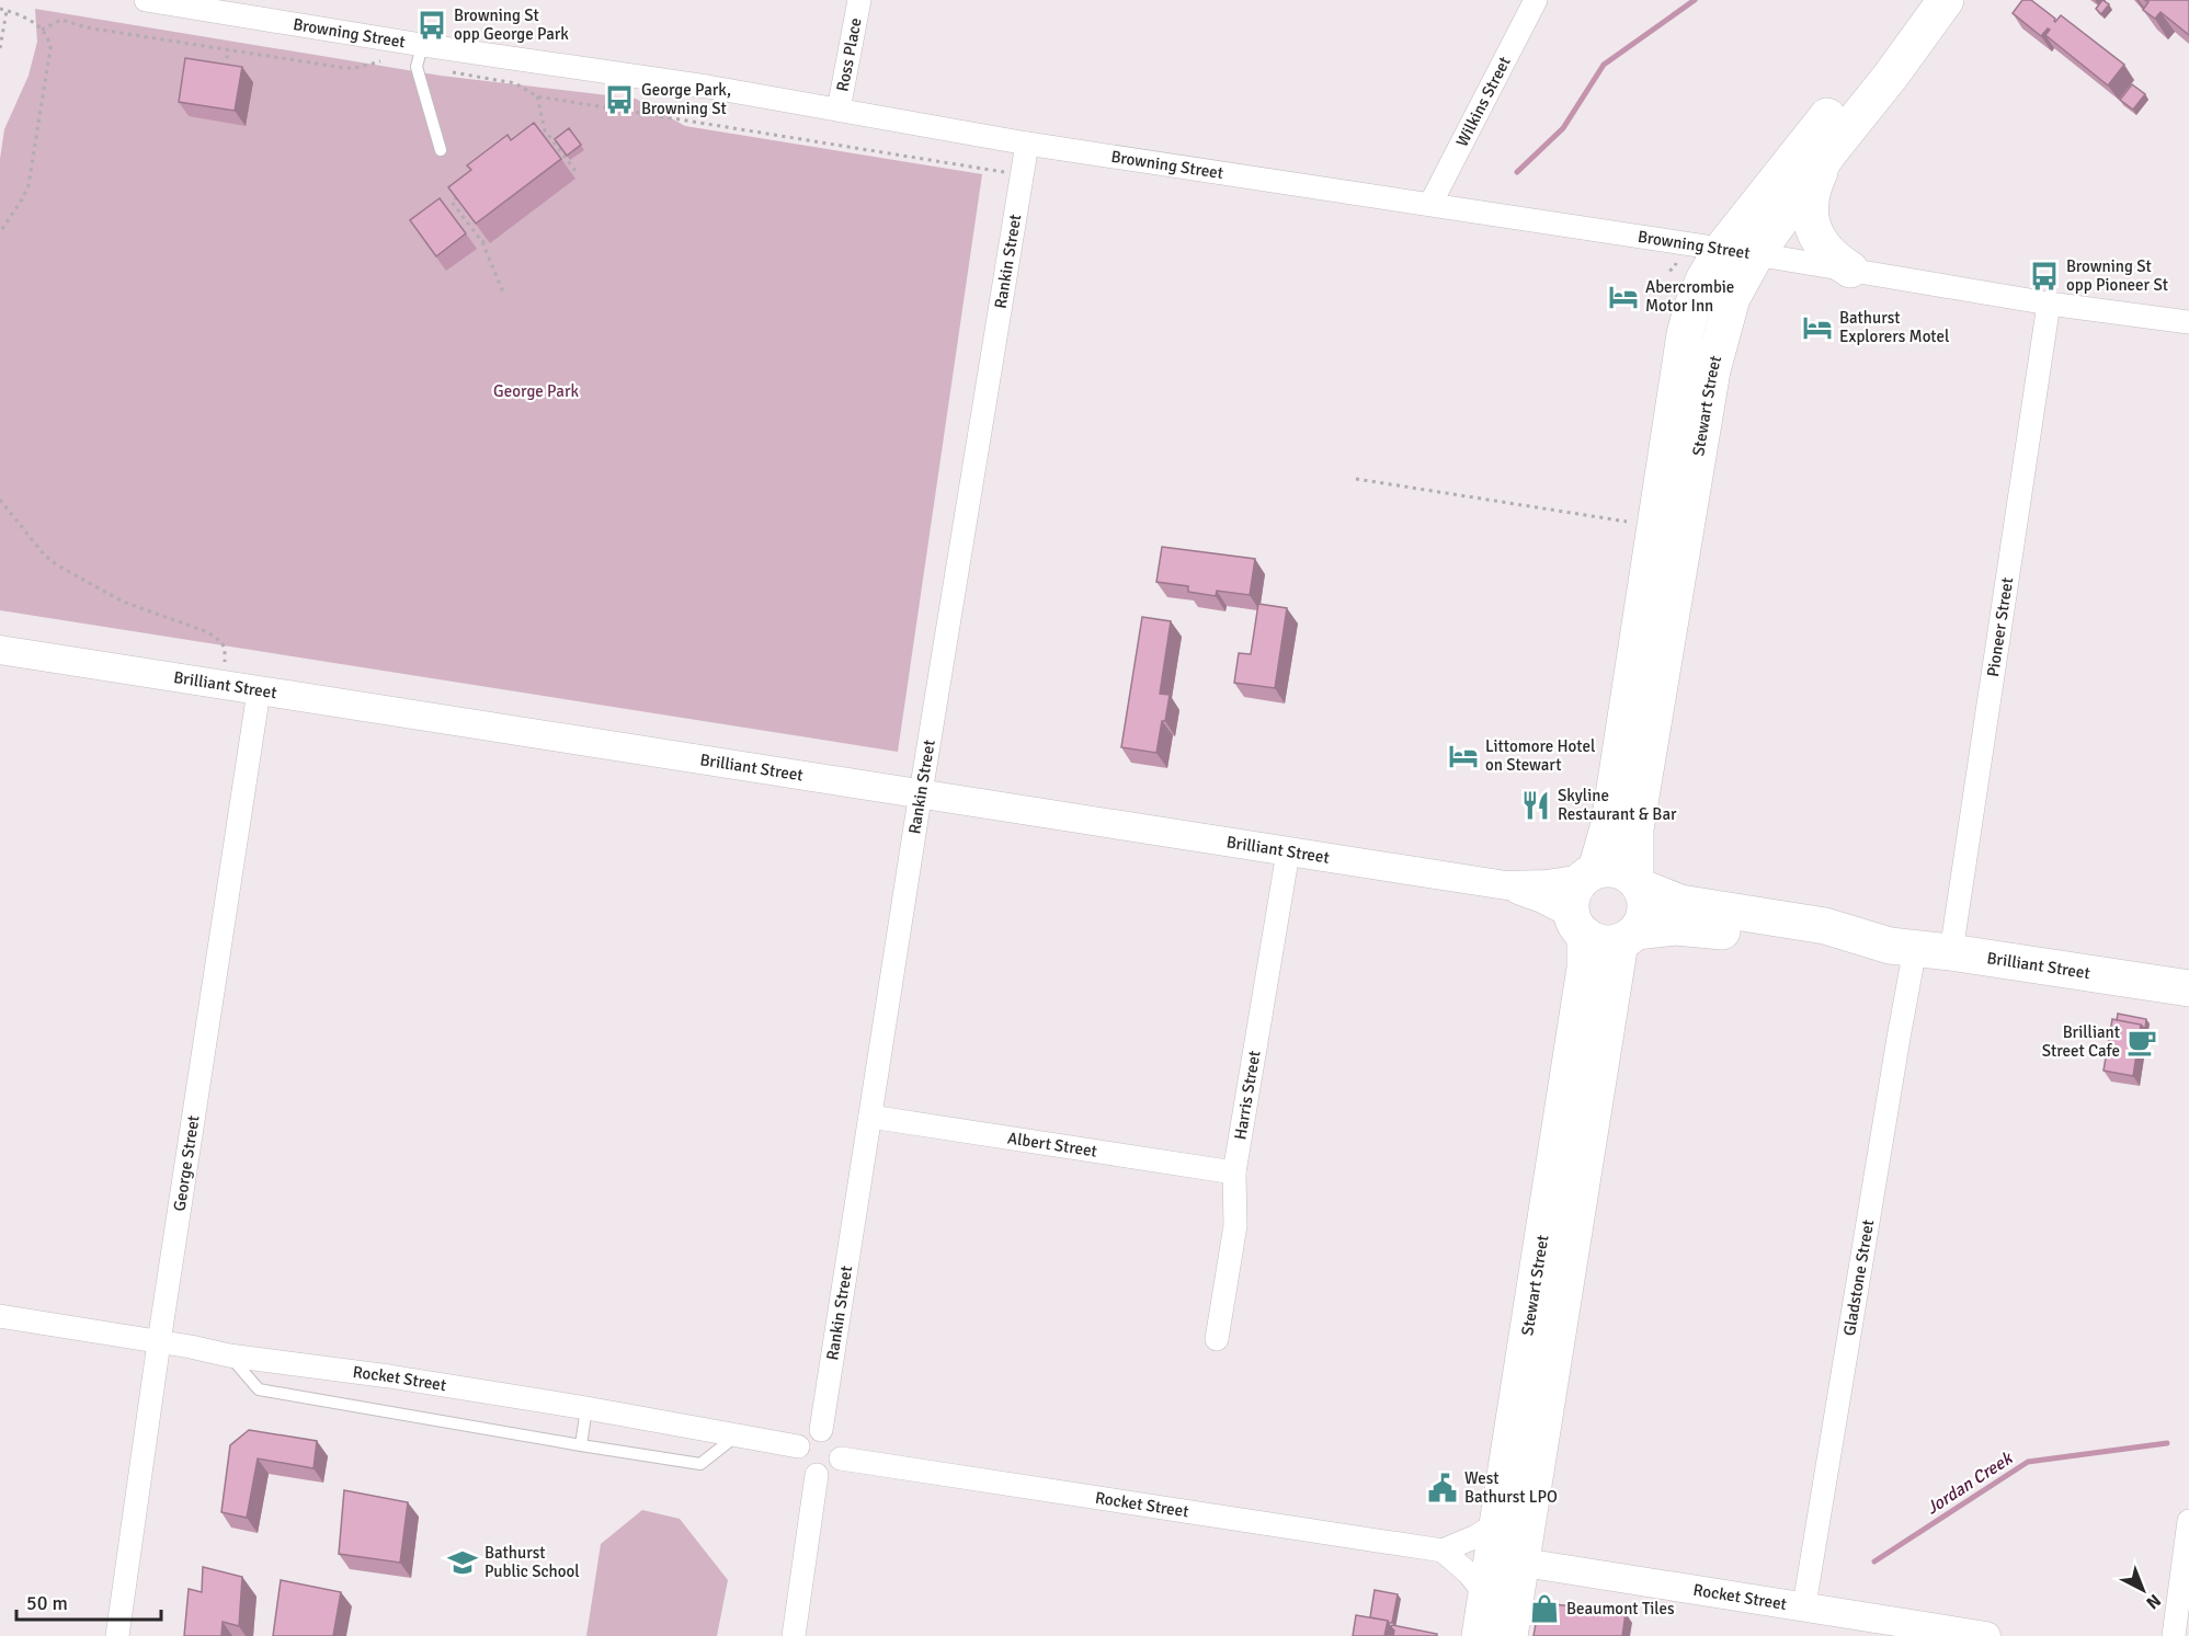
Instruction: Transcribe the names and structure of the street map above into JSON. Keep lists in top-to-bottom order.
{
  "streets": {
    "highway": ["Stewart Street", "Brilliant Street"],
    "street": [
      "Browning Street",
      "Ross Place",
      "Wilkins Street",
      "Rankin Street",
      "Pioneer Street",
      "Harris Street",
      "Albert Street",
      "George Street",
      "Gladstone Street",
      "Rocket Street"
    ]
  },
  "crossings": [
    ["Browning Street", "Ross Place"],
    ["Browning Street", "Wilkins Street"],
    ["Browning Street", "Rankin Street"],
    ["Browning Street", "Stewart Street"],
    ["Browning Street", "Pioneer Street"],
    ["Rankin Street", "Brilliant Street"],
    ["Rankin Street", "Albert Street"],
    ["Rankin Street", "Rocket Street"],
    ["Stewart Street", "Brilliant Street"],
    ["Stewart Street", "Rocket Street"],
    ["Pioneer Street", "Brilliant Street"],
    ["Brilliant Street", "Harris Street"],
    ["Brilliant Street", "George Street"],
    ["Brilliant Street", "Gladstone Street"],
    ["Harris Street", "Albert Street"],
    ["George Street", "Rocket Street"],
    ["Gladstone Street", "Rocket Street"]
  ],
  "water": ["Jordan Creek"],
  "parks": ["George Park"],
  "places": {
    "bus stop": ["Browning St opp George Park", "George Park, Browning St", "Browning St opp Pioneer St"],
    "hotel": ["Abercrombie Motor Inn", "Bathurst Explorers Motel", "Littomore Hotel on Stewart"],
    "restaurant": ["Skyline Restaurant & Bar"],
    "cafe": ["Brilliant Street Cafe"],
    "public building": ["West Bathurst LPO"],
    "school or university": ["Bathurst Public School"],
    "shop": ["Beaumont Tiles"]
  },
  "scale_bar": "50 m",
  "north": "bottom right"
}
